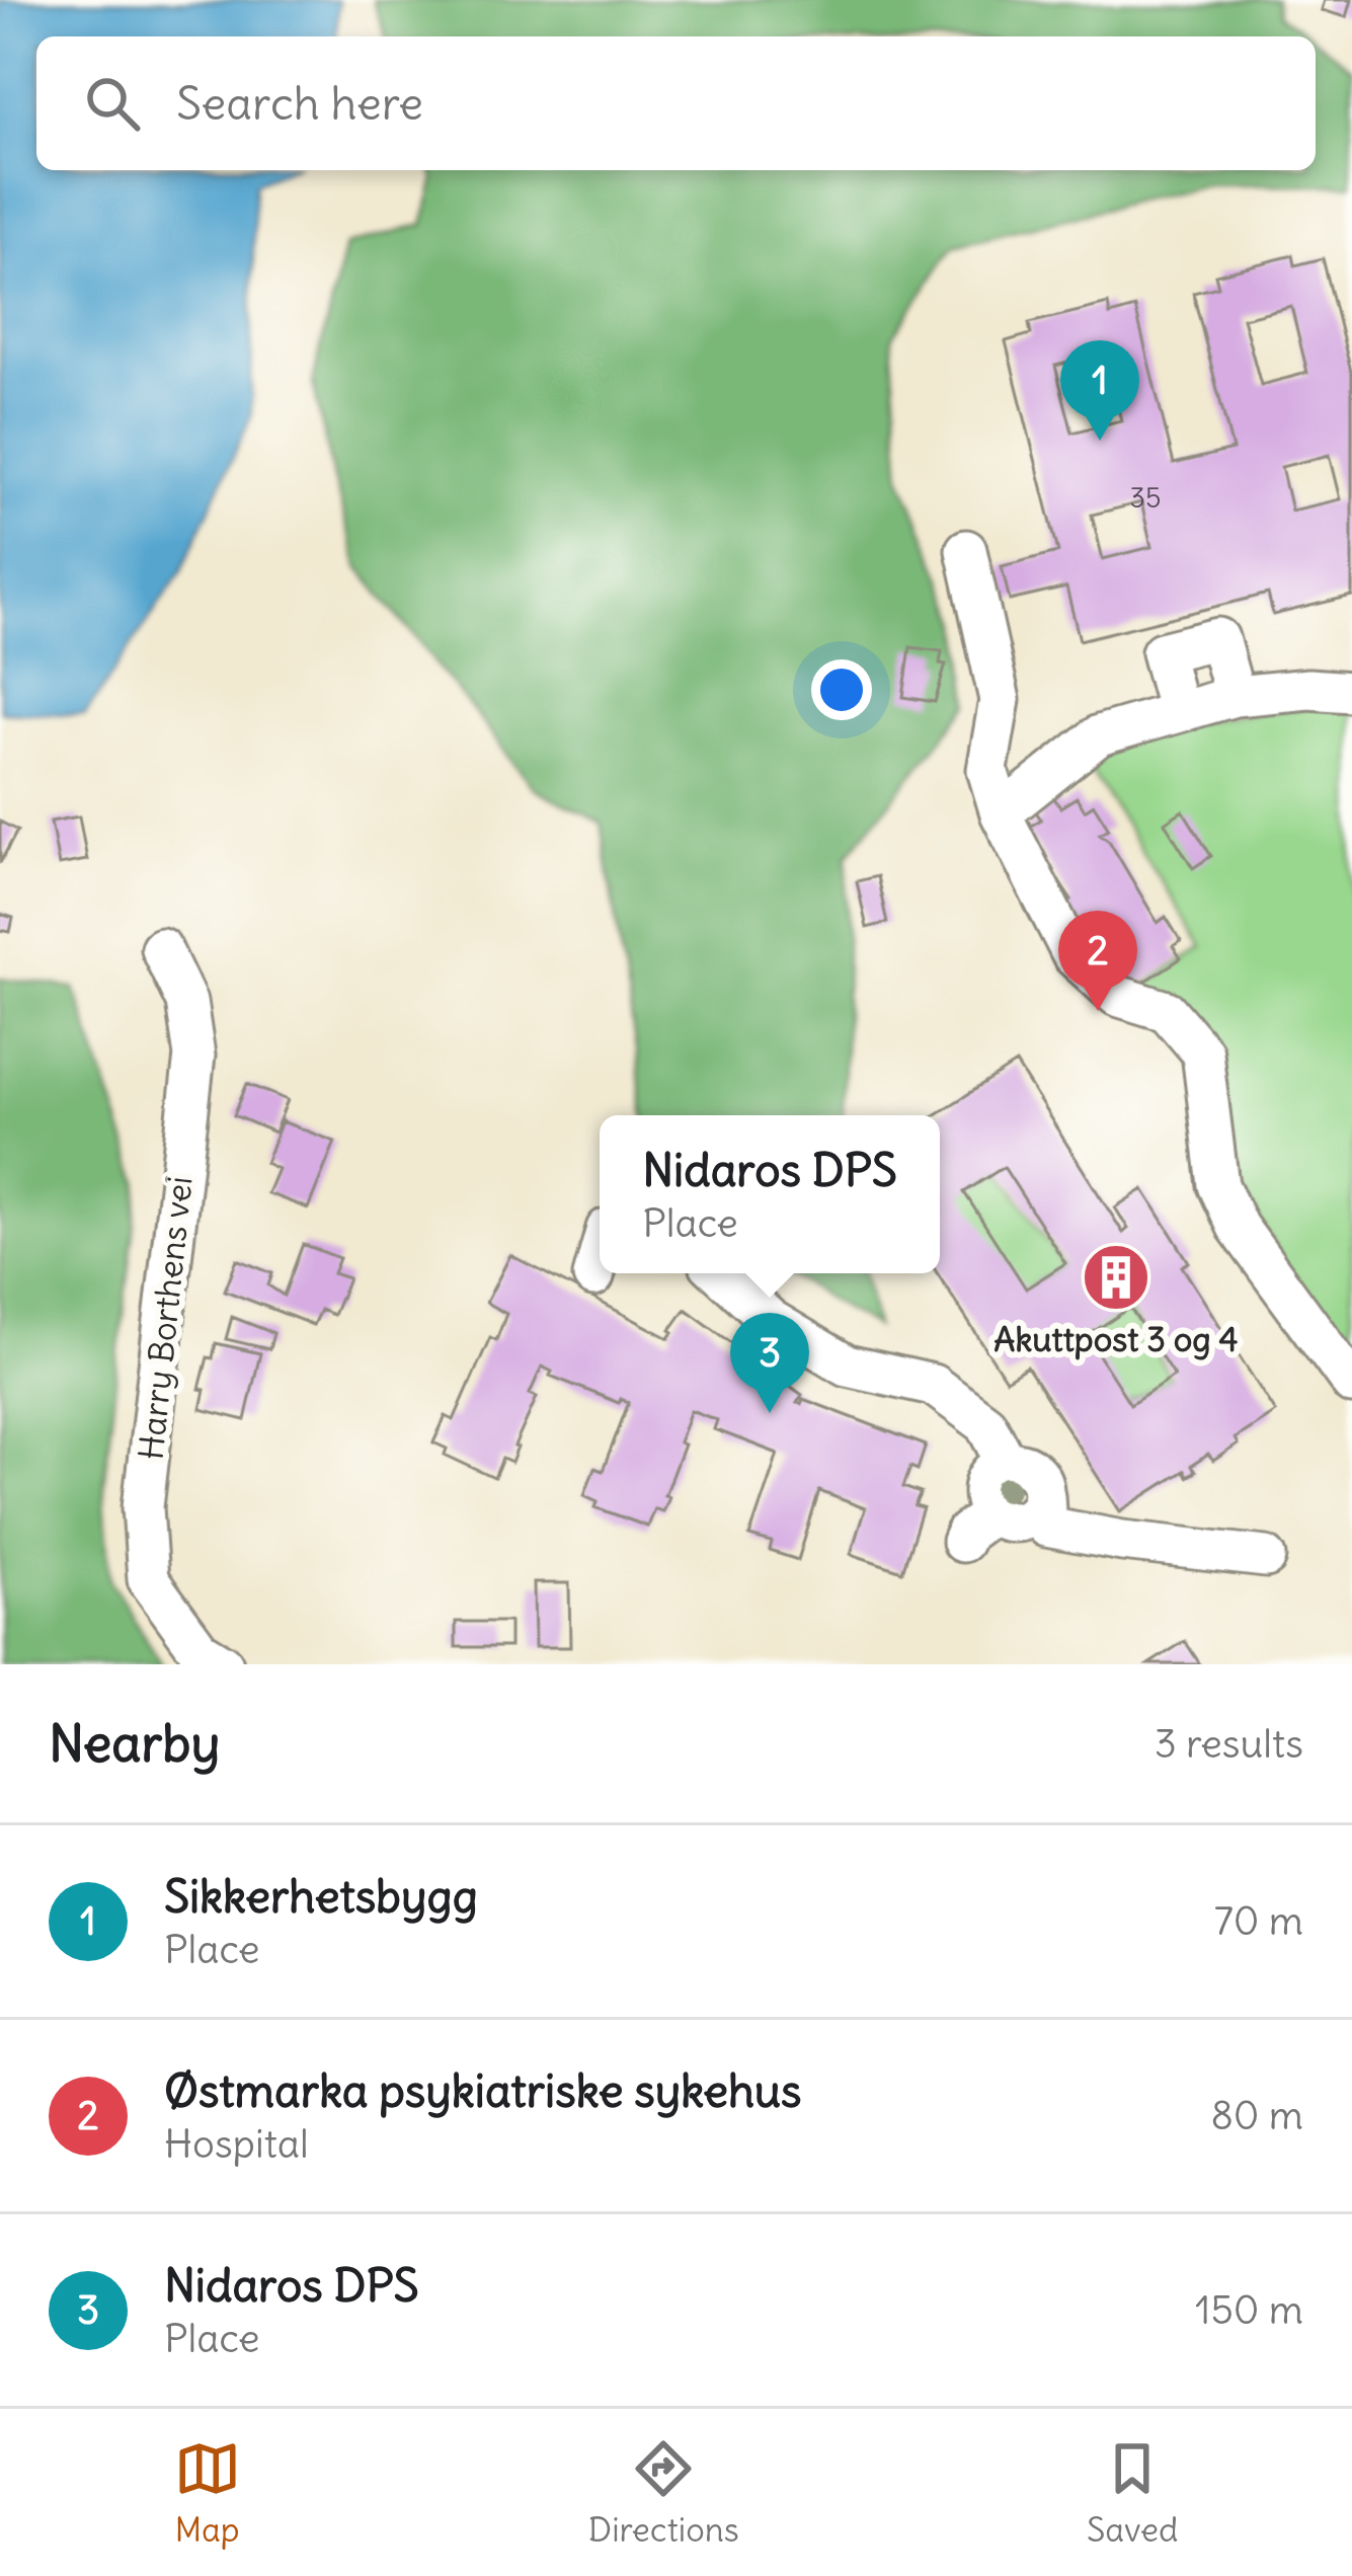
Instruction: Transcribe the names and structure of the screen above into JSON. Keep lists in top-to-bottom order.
{
  "streets": {
    "street": ["Harry Borthens vei"]
  },
  "places": {
    "building": ["Akuttpost 3 og 4"]
  },
  "house_numbers": ["35"],
  "page": {
    "search": "Search here",
    "pins": ["1", "2", "3"],
    "popup": ["Nidaros DPS", "Place"],
    "heading": ["Nearby", "3 results"],
    "list": [
      {
        "mark": "1",
        "name": "Sikkerhetsbygg",
        "note": "Place",
        "value": "70 m"
      },
      {
        "mark": "2",
        "name": "Østmarka psykiatriske sykehus",
        "note": "Hospital",
        "value": "80 m"
      },
      {
        "mark": "3",
        "name": "Nidaros DPS",
        "note": "Place",
        "value": "150 m"
      }
    ],
    "nav": ["Map", "Directions", "Saved"]
  }
}
